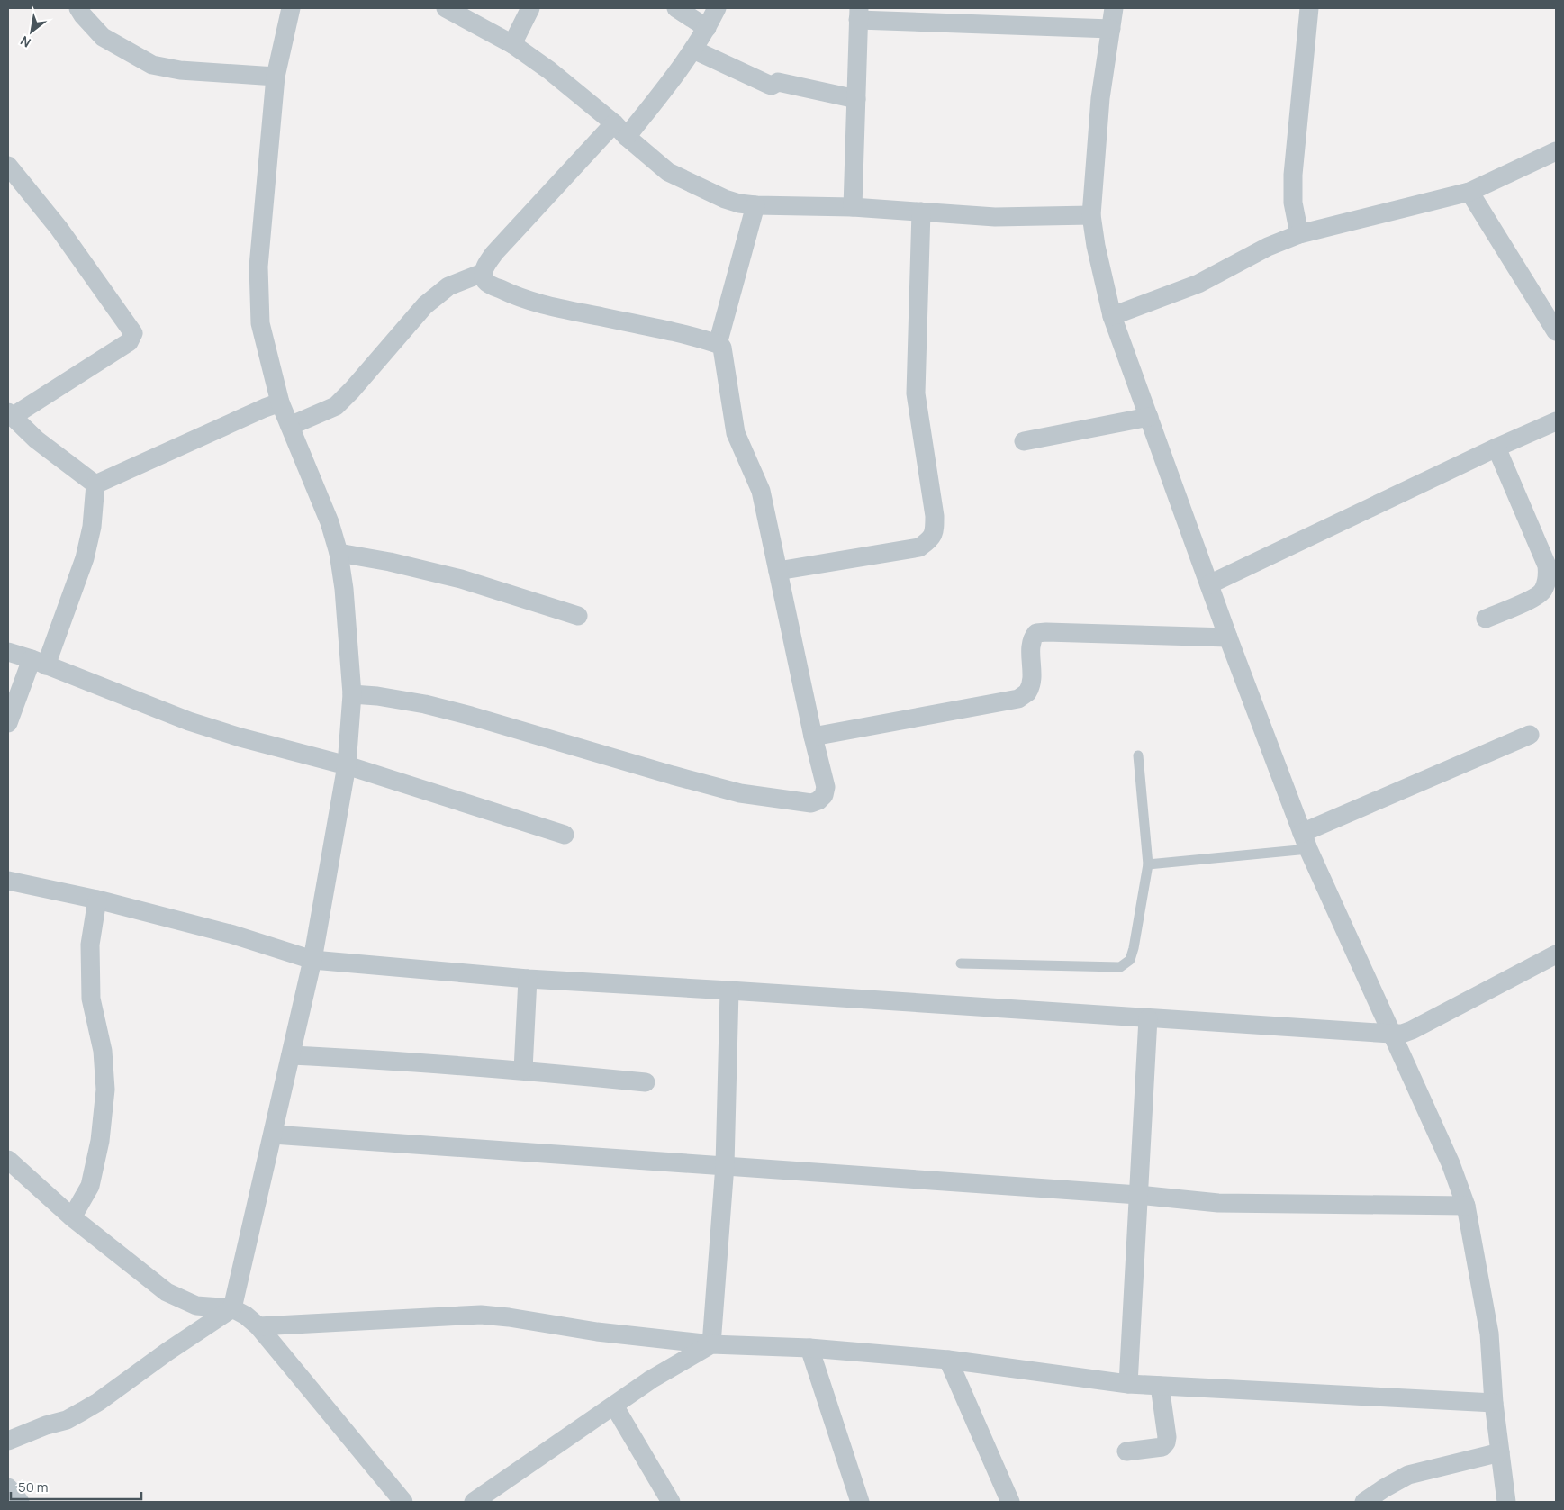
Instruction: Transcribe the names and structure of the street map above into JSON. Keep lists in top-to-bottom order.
{
  "scale_bar": "50 m",
  "north": "bottom left"
}
